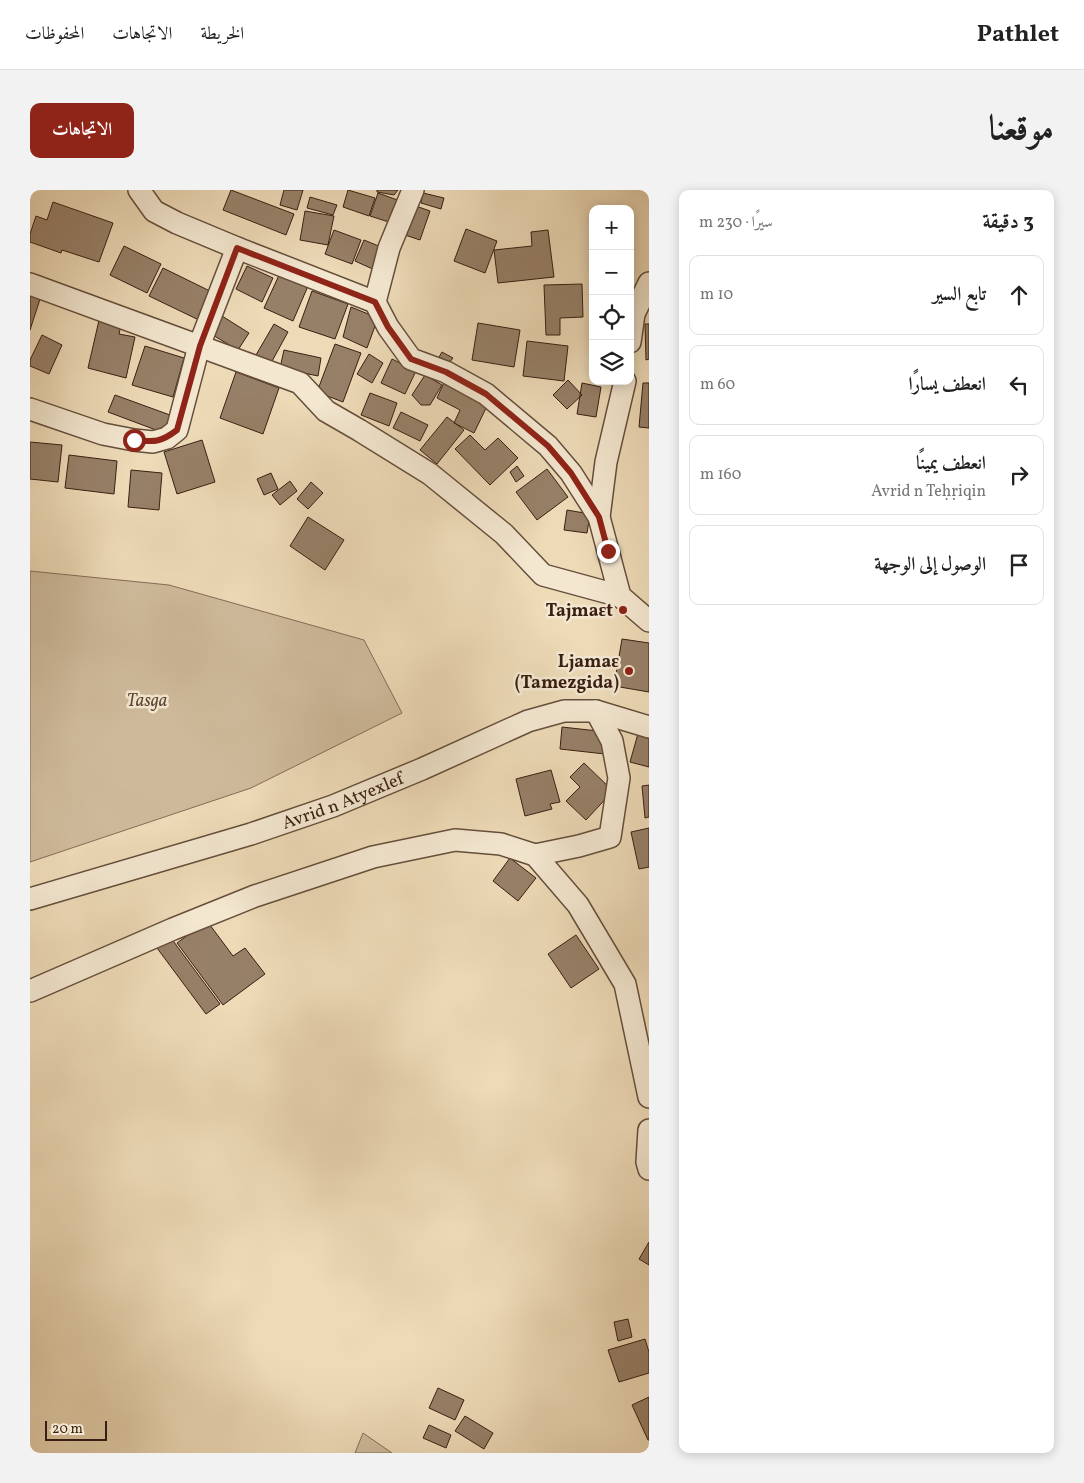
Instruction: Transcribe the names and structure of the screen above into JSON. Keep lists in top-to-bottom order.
{
  "streets": {
    "street": ["Avrid n Atyexlef"]
  },
  "parks": ["Tasga"],
  "places": ["Tajmaɛt", "Ljamaɛ (Tamezgida)"],
  "scale_bar": "20 m",
  "page": {
    "header": "Pathlet",
    "nav": ["الخريطة", "الاتجاهات", "المحفوظات"],
    "title": "موقعنا",
    "buttons": "الاتجاهات",
    "heading": ["3 دقيقة", "سيرًا · 230 m"],
    "map_buttons": ["+", "−"],
    "list": [
      ["تابع السير", "10 m"],
      ["انعطف يسارًا", "60 m"],
      ["انعطف يمينًا", "Avrid n Teḥṛiqin", "160 m"],
      "الوصول إلى الوجهة"
    ],
    "scale": "20 m"
  }
}
